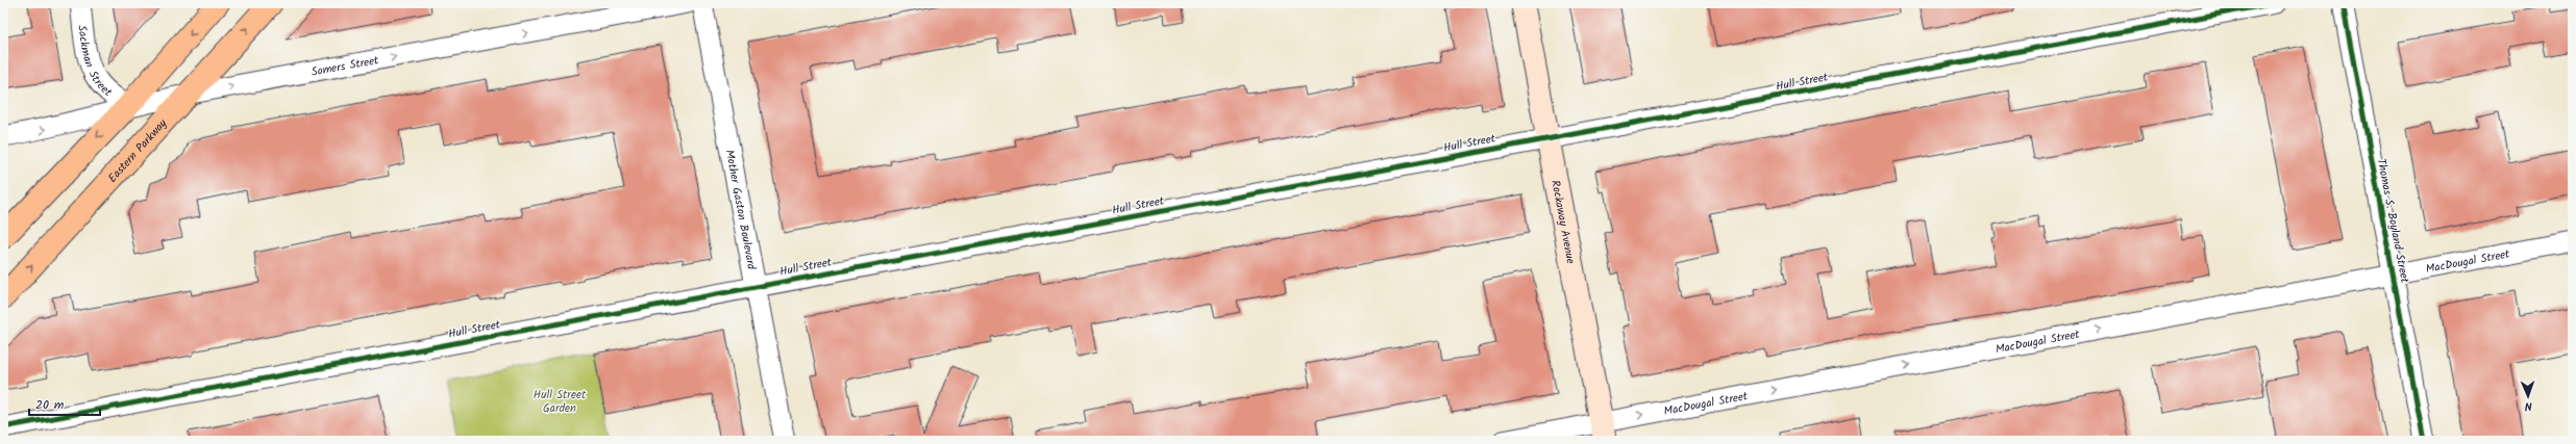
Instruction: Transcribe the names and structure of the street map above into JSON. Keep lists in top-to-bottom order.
{
  "streets": {
    "main road": ["Eastern Parkway", "Rockaway Avenue"],
    "street": [
      "Sackman Street",
      "Somers Street",
      "Hull Street",
      "Mother Gaston Boulevard",
      "Thomas S. Boyland Street",
      "MacDougal Street"
    ]
  },
  "crossings": [
    ["Sackman Street", "Somers Street"],
    ["Somers Street", "Eastern Parkway"],
    ["Hull Street", "Mother Gaston Boulevard"],
    ["Hull Street", "Rockaway Avenue"],
    ["Thomas S. Boyland Street", "MacDougal Street"],
    ["Rockaway Avenue", "MacDougal Street"]
  ],
  "one_way": ["Somers Street", "MacDougal Street"],
  "parks": ["Hull Street Garden"],
  "scale_bar": "20 m",
  "north": "bottom"
}
